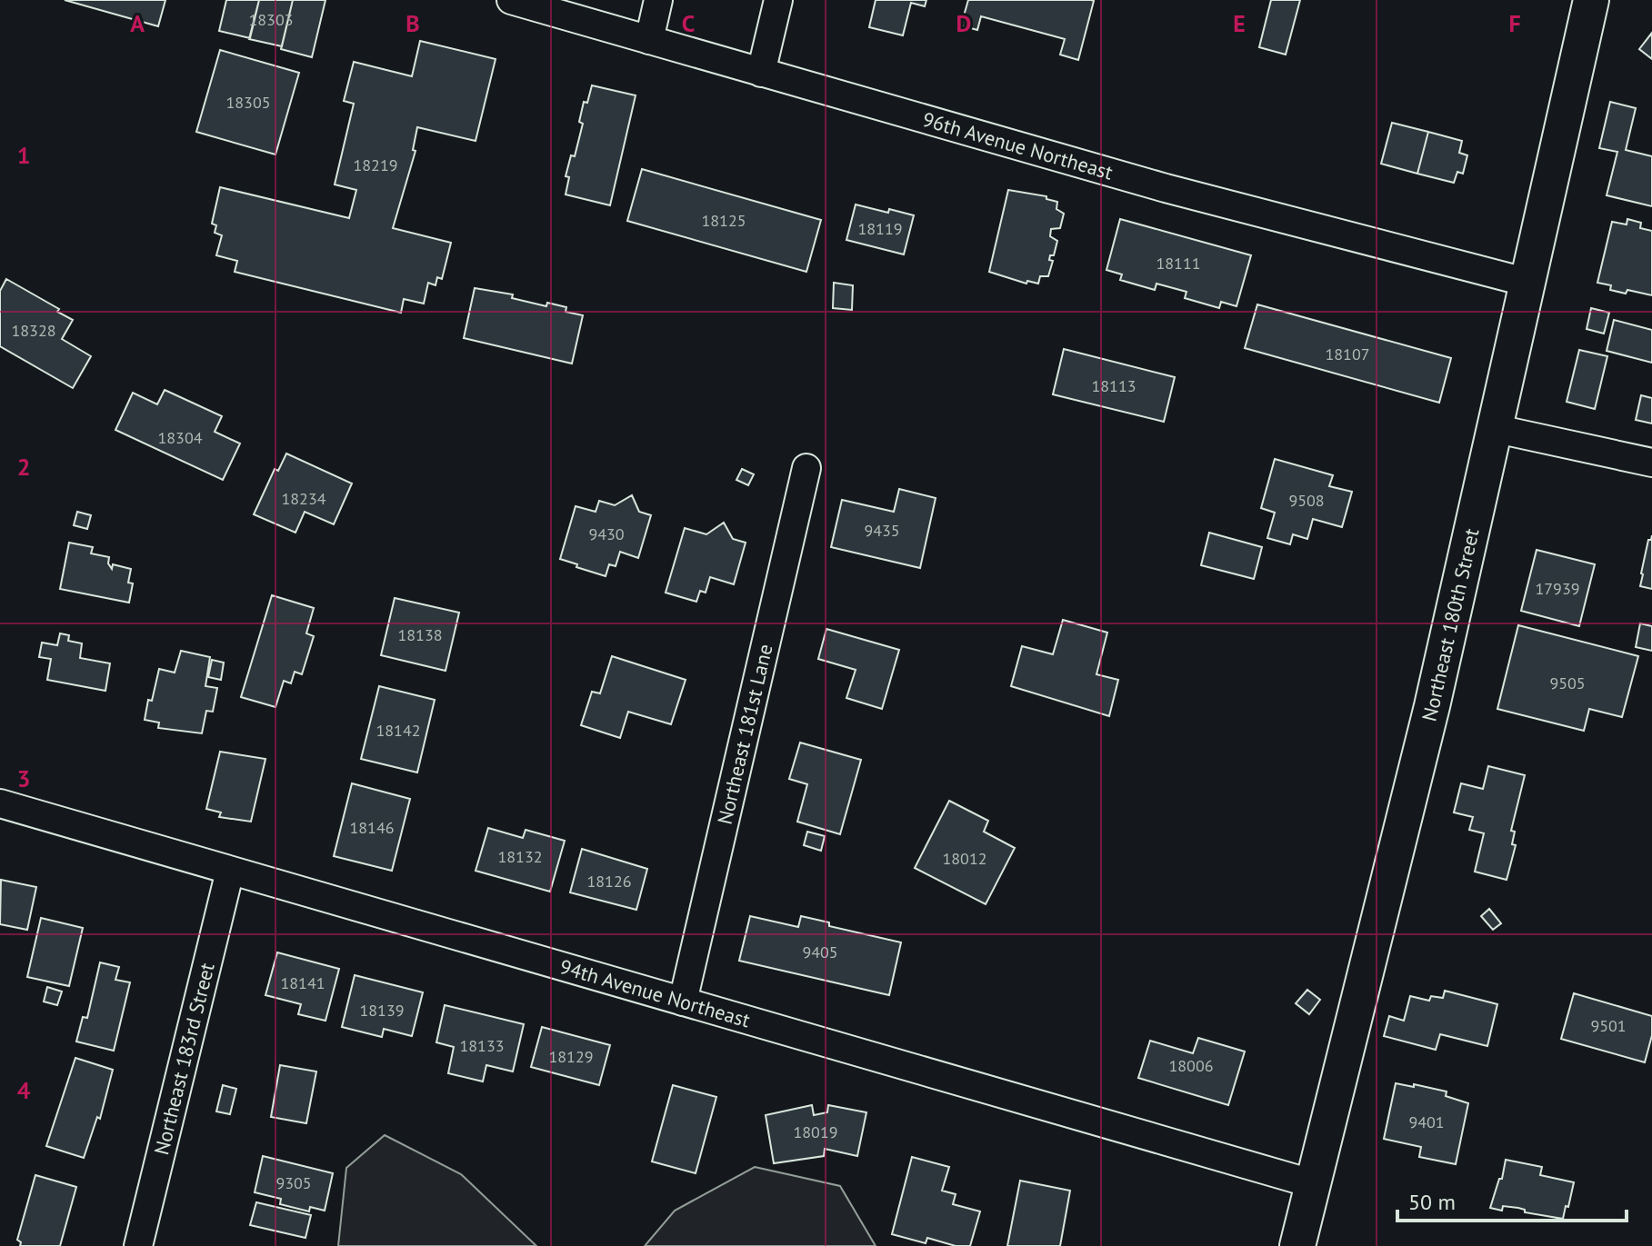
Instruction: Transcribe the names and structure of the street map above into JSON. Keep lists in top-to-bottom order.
{
  "streets": {
    "street": [
      "96th Avenue Northeast",
      "Northeast 180th Street",
      "Northeast 181st Lane",
      "94th Avenue Northeast",
      "Northeast 183rd Street"
    ]
  },
  "crossings": [
    ["96th Avenue Northeast", "Northeast 180th Street"],
    ["Northeast 180th Street", "94th Avenue Northeast"],
    ["Northeast 181st Lane", "94th Avenue Northeast"],
    ["94th Avenue Northeast", "Northeast 183rd Street"]
  ],
  "house_numbers": [
    "18303",
    "18305",
    "18219",
    "18125",
    "18119",
    "18111",
    "18328",
    "18107",
    "18113",
    "18304",
    "18234",
    "9508",
    "9435",
    "9430",
    "17939",
    "18138",
    "9505",
    "18142",
    "18146",
    "18132",
    "18012",
    "18126",
    "9405",
    "18141",
    "18139",
    "9501",
    "18133",
    "18129",
    "18006",
    "9401",
    "18019",
    "9305"
  ],
  "scale_bar": "50 m",
  "grid": {
    "columns": [
      "A",
      "B",
      "C",
      "D",
      "E",
      "F"
    ],
    "rows": [
      "1",
      "2",
      "3",
      "4"
    ]
  }
}
